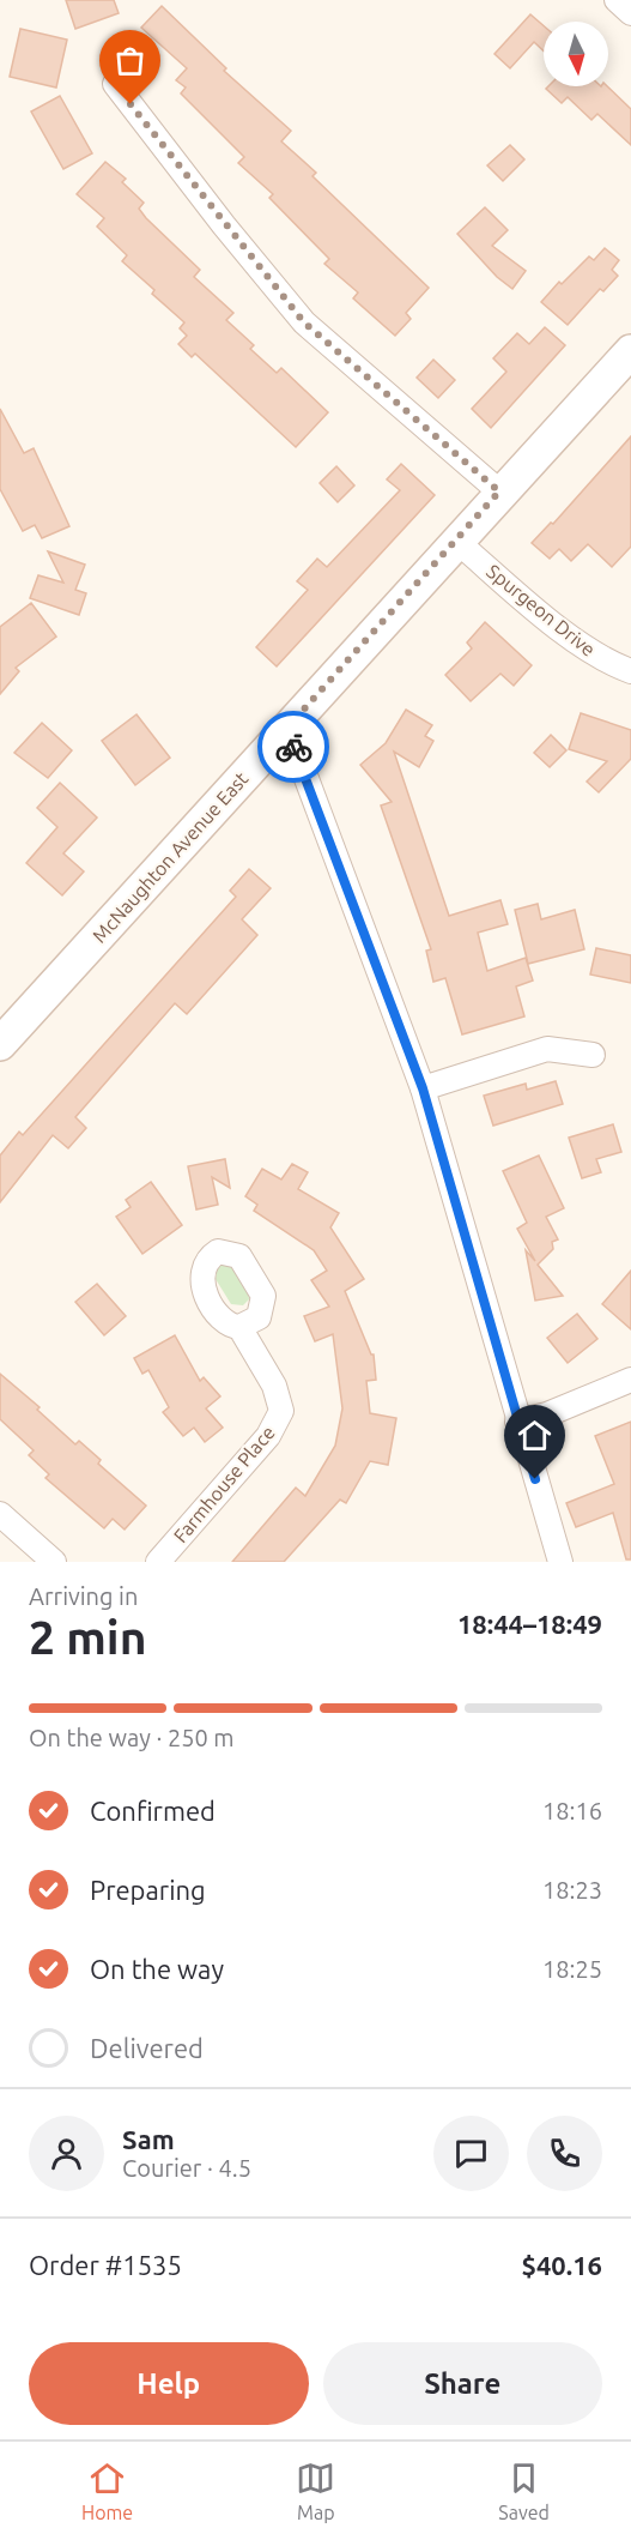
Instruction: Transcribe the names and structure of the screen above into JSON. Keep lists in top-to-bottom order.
{
  "streets": {
    "main road": ["McNaughton Avenue East"],
    "street": ["Spurgeon Drive", "Farmhouse Place"]
  },
  "crossings": [
    ["Spurgeon Drive", "McNaughton Avenue East"]
  ],
  "north": "bottom",
  "page": {
    "heading": ["2 min", "Arriving in", "18:44–18:49"],
    "panel": [
      "Sam",
      "Courier · 4.5",
      "Order #1535",
      "$40.16"
    ],
    "bar": "On the way · 250 m",
    "list": [
      ["Confirmed", "18:16"],
      ["Preparing", "18:23"],
      ["On the way", "18:25"],
      "Delivered"
    ],
    "buttons": ["Help", "Share"],
    "tabs": ["Home", "Map", "Saved"]
  }
}
